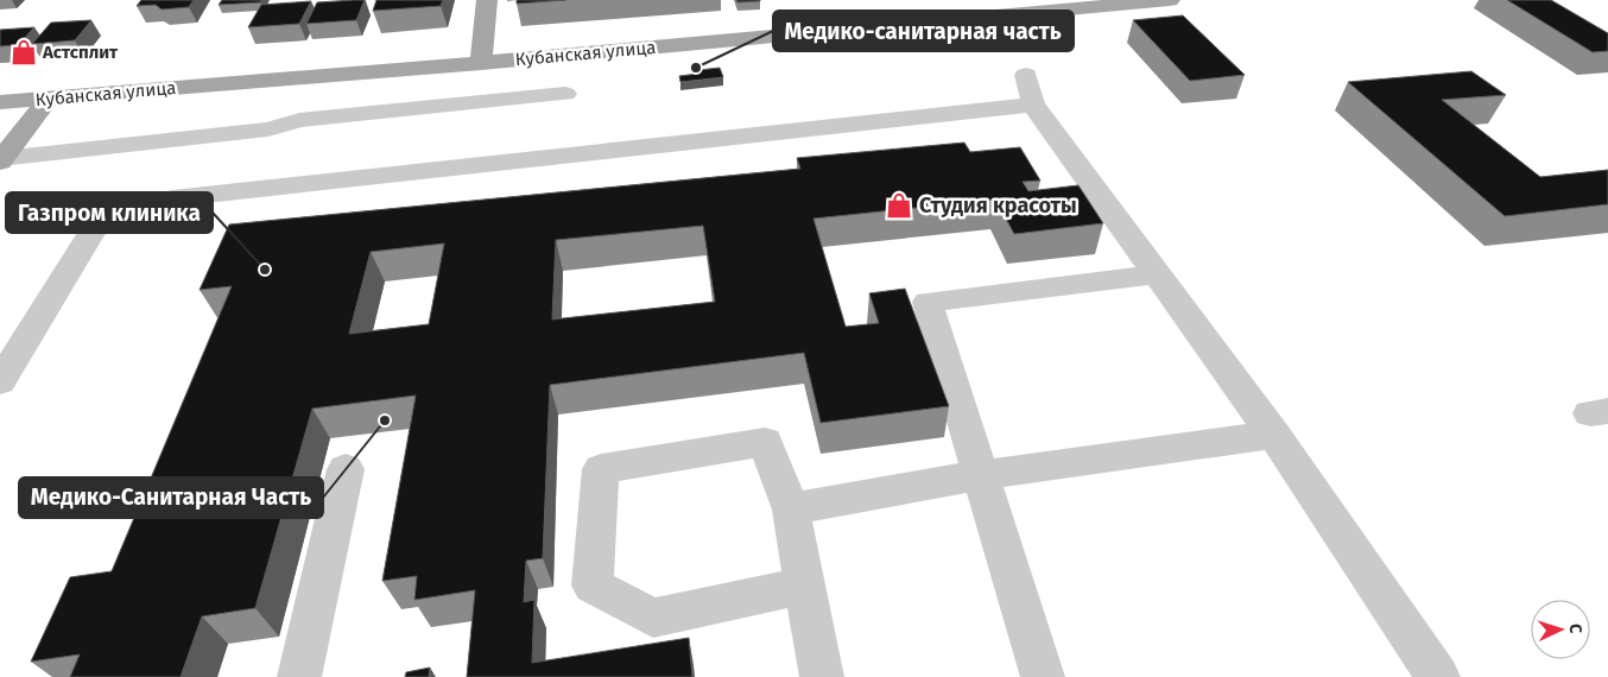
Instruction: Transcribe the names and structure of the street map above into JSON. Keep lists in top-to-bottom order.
{
  "streets": {
    "main road": ["Кубанская улица"]
  },
  "places": {
    "shop": ["Астсплит", "Студия красоты"],
    "other": ["Медико-санитарная часть", "Газпром клиника", "Медико-Санитарная Часть"]
  },
  "north": "right"
}
